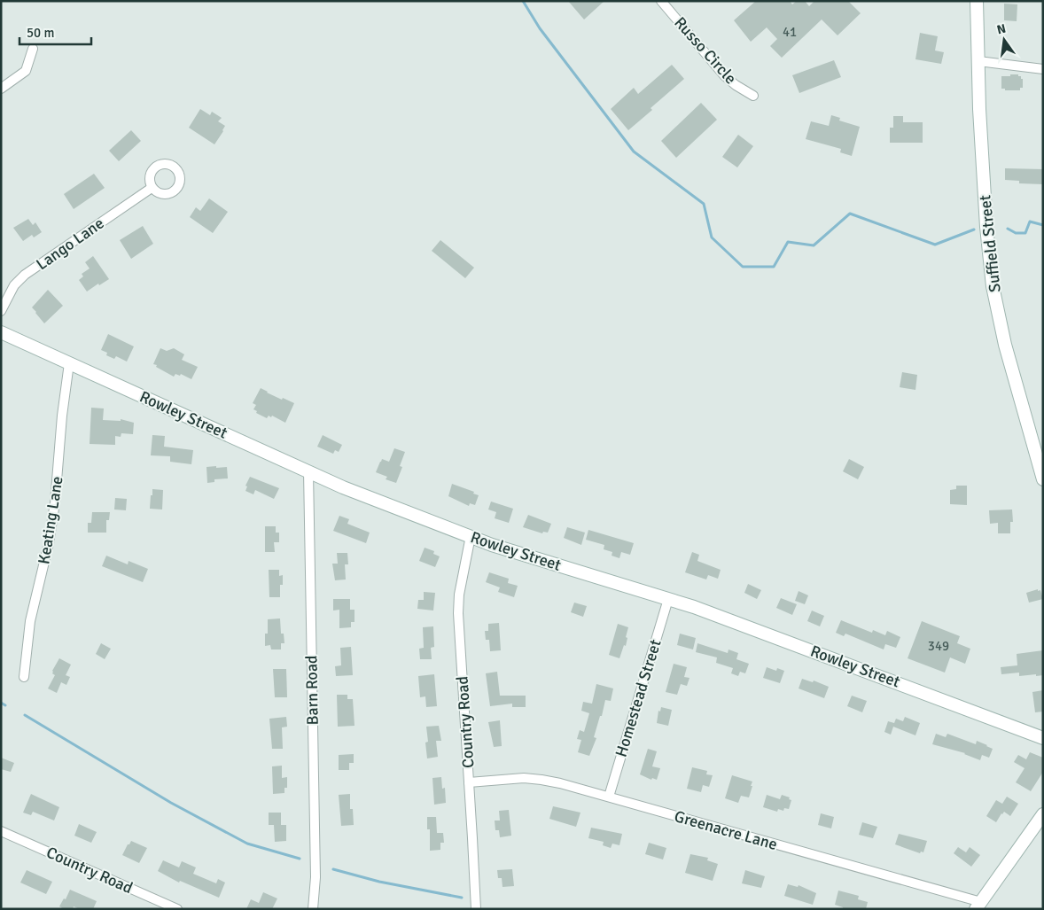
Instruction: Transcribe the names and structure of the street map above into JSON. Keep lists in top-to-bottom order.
{
  "streets": {
    "street": [
      "Russo Circle",
      "Lango Lane",
      "Suffield Street",
      "Rowley Street",
      "Keating Lane",
      "Barn Road",
      "Homestead Street",
      "Country Road",
      "Greenacre Lane"
    ]
  },
  "crossings": [
    ["Rowley Street", "Keating Lane"],
    ["Rowley Street", "Barn Road"],
    ["Rowley Street", "Homestead Street"],
    ["Rowley Street", "Country Road"],
    ["Homestead Street", "Greenacre Lane"],
    ["Country Road", "Greenacre Lane"]
  ],
  "house_numbers": ["41", "349"],
  "scale_bar": "50 m",
  "north": "top"
}
